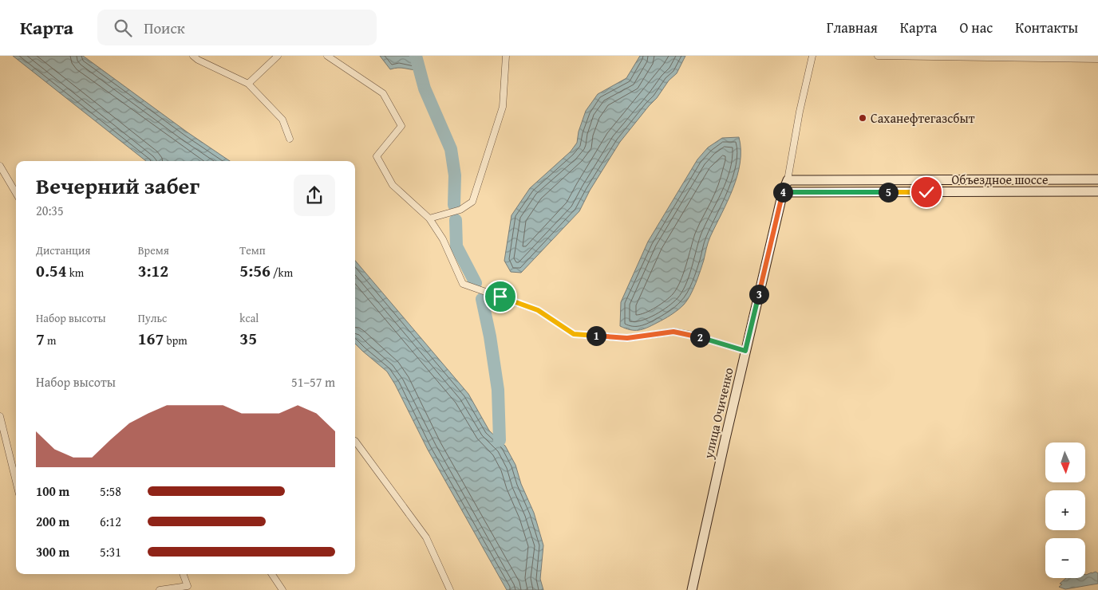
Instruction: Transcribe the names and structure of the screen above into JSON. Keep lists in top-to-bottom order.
{
  "streets": {
    "street": ["Объездное шоссе", "улица Очиченко"]
  },
  "crossings": [
    ["Объездное шоссе", "улица Очиченко"]
  ],
  "places": ["Саханефтегазсбыт"],
  "north": "bottom",
  "page": {
    "header": "Карта",
    "search": "Поиск",
    "nav": [
      "Главная",
      "Карта",
      "О нас",
      "Контакты"
    ],
    "heading": ["Вечерний забег", "20:35"],
    "pins": [
      "4",
      "5",
      "3",
      "1",
      "2"
    ],
    "stats": [
      ["Дистанция", "0.54 km"],
      ["Время", "3:12"],
      ["Темп", "5:56 /km"],
      ["Набор высоты", "7 m"],
      ["Пульс", "167 bpm"],
      ["kcal", "35"]
    ],
    "chart": ["Набор высоты", "51–57 m"],
    "map_buttons": ["+", "−"],
    "list": [
      {
        "name": "100 m",
        "note": "5:58"
      },
      {
        "name": "200 m",
        "note": "6:12"
      },
      {
        "name": "300 m",
        "note": "5:31"
      }
    ]
  }
}
